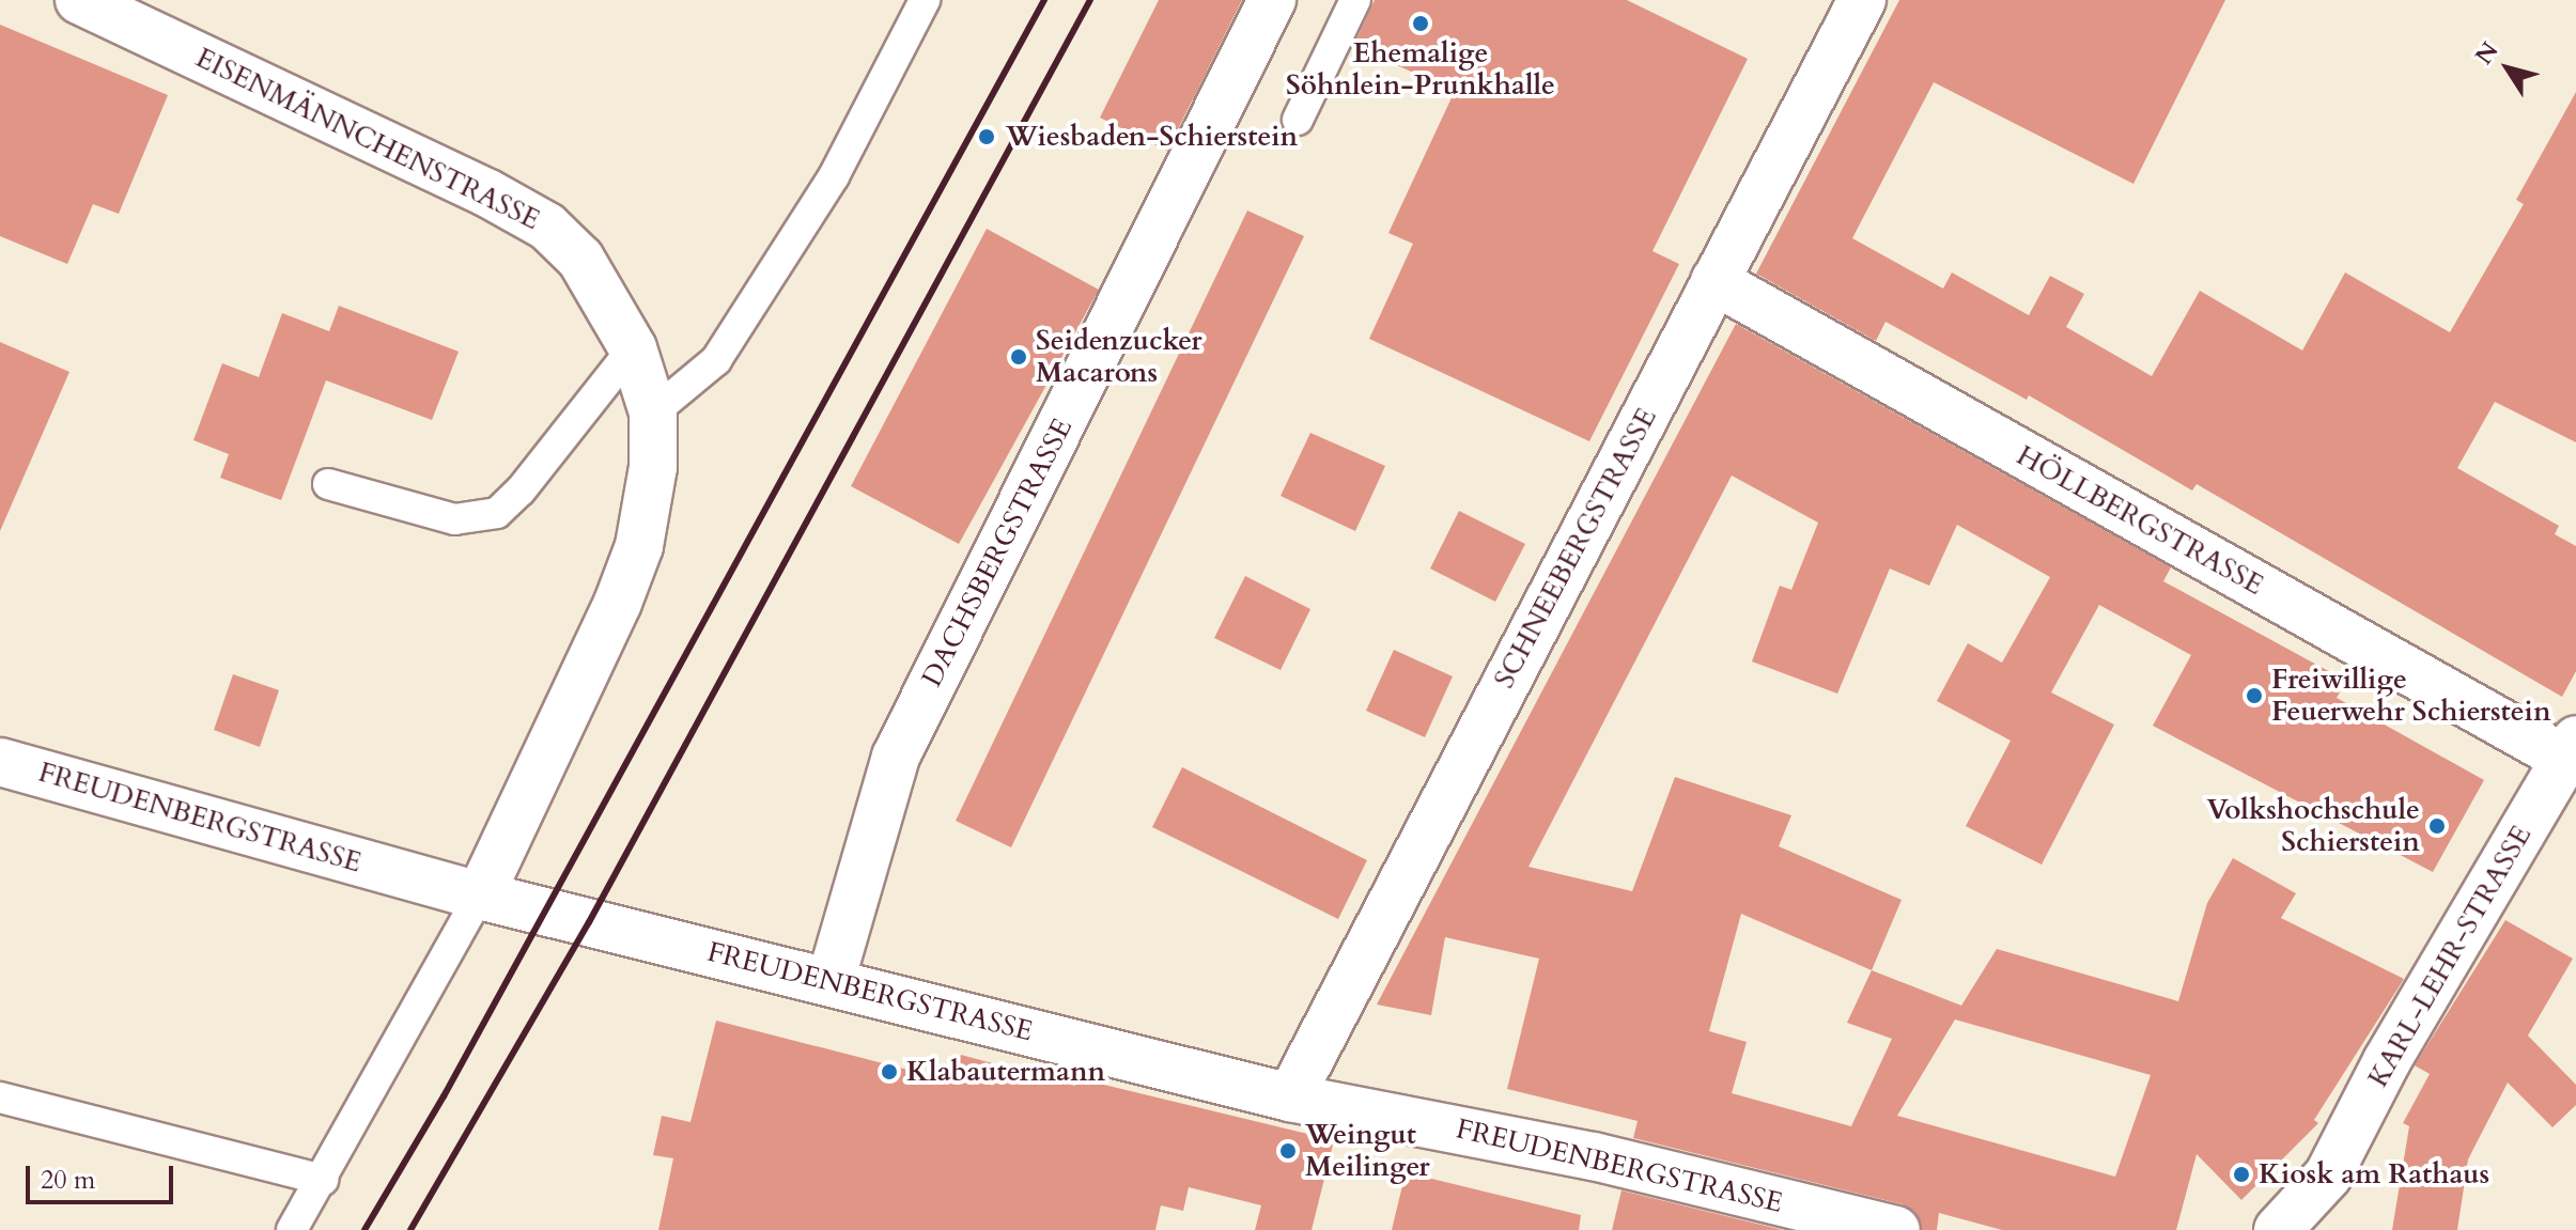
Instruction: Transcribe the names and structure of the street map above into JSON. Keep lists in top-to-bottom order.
{
  "streets": {
    "street": [
      "EISENMÄNNCHENSTRASSE",
      "HÖLLBERGSTRASSE",
      "SCHNEEBERGSTRASSE",
      "DACHSBERGSTRASSE",
      "FREUDENBERGSTRASSE",
      "KARL-LEHR-STRASSE"
    ]
  },
  "crossings": [
    ["EISENMÄNNCHENSTRASSE", "FREUDENBERGSTRASSE"],
    ["HÖLLBERGSTRASSE", "SCHNEEBERGSTRASSE"],
    ["HÖLLBERGSTRASSE", "KARL-LEHR-STRASSE"],
    ["SCHNEEBERGSTRASSE", "FREUDENBERGSTRASSE"],
    ["DACHSBERGSTRASSE", "FREUDENBERGSTRASSE"]
  ],
  "places": [
    "Ehemalige Söhnlein-Prunkhalle",
    "Wiesbaden-Schierstein",
    "Seidenzucker Macarons",
    "Freiwillige Feuerwehr Schierstein",
    "Volkshochschule Schierstein",
    "Klabautermann",
    "Weingut Meilinger",
    "Kiosk am Rathaus"
  ],
  "scale_bar": "20 m",
  "north": "top left"
}
